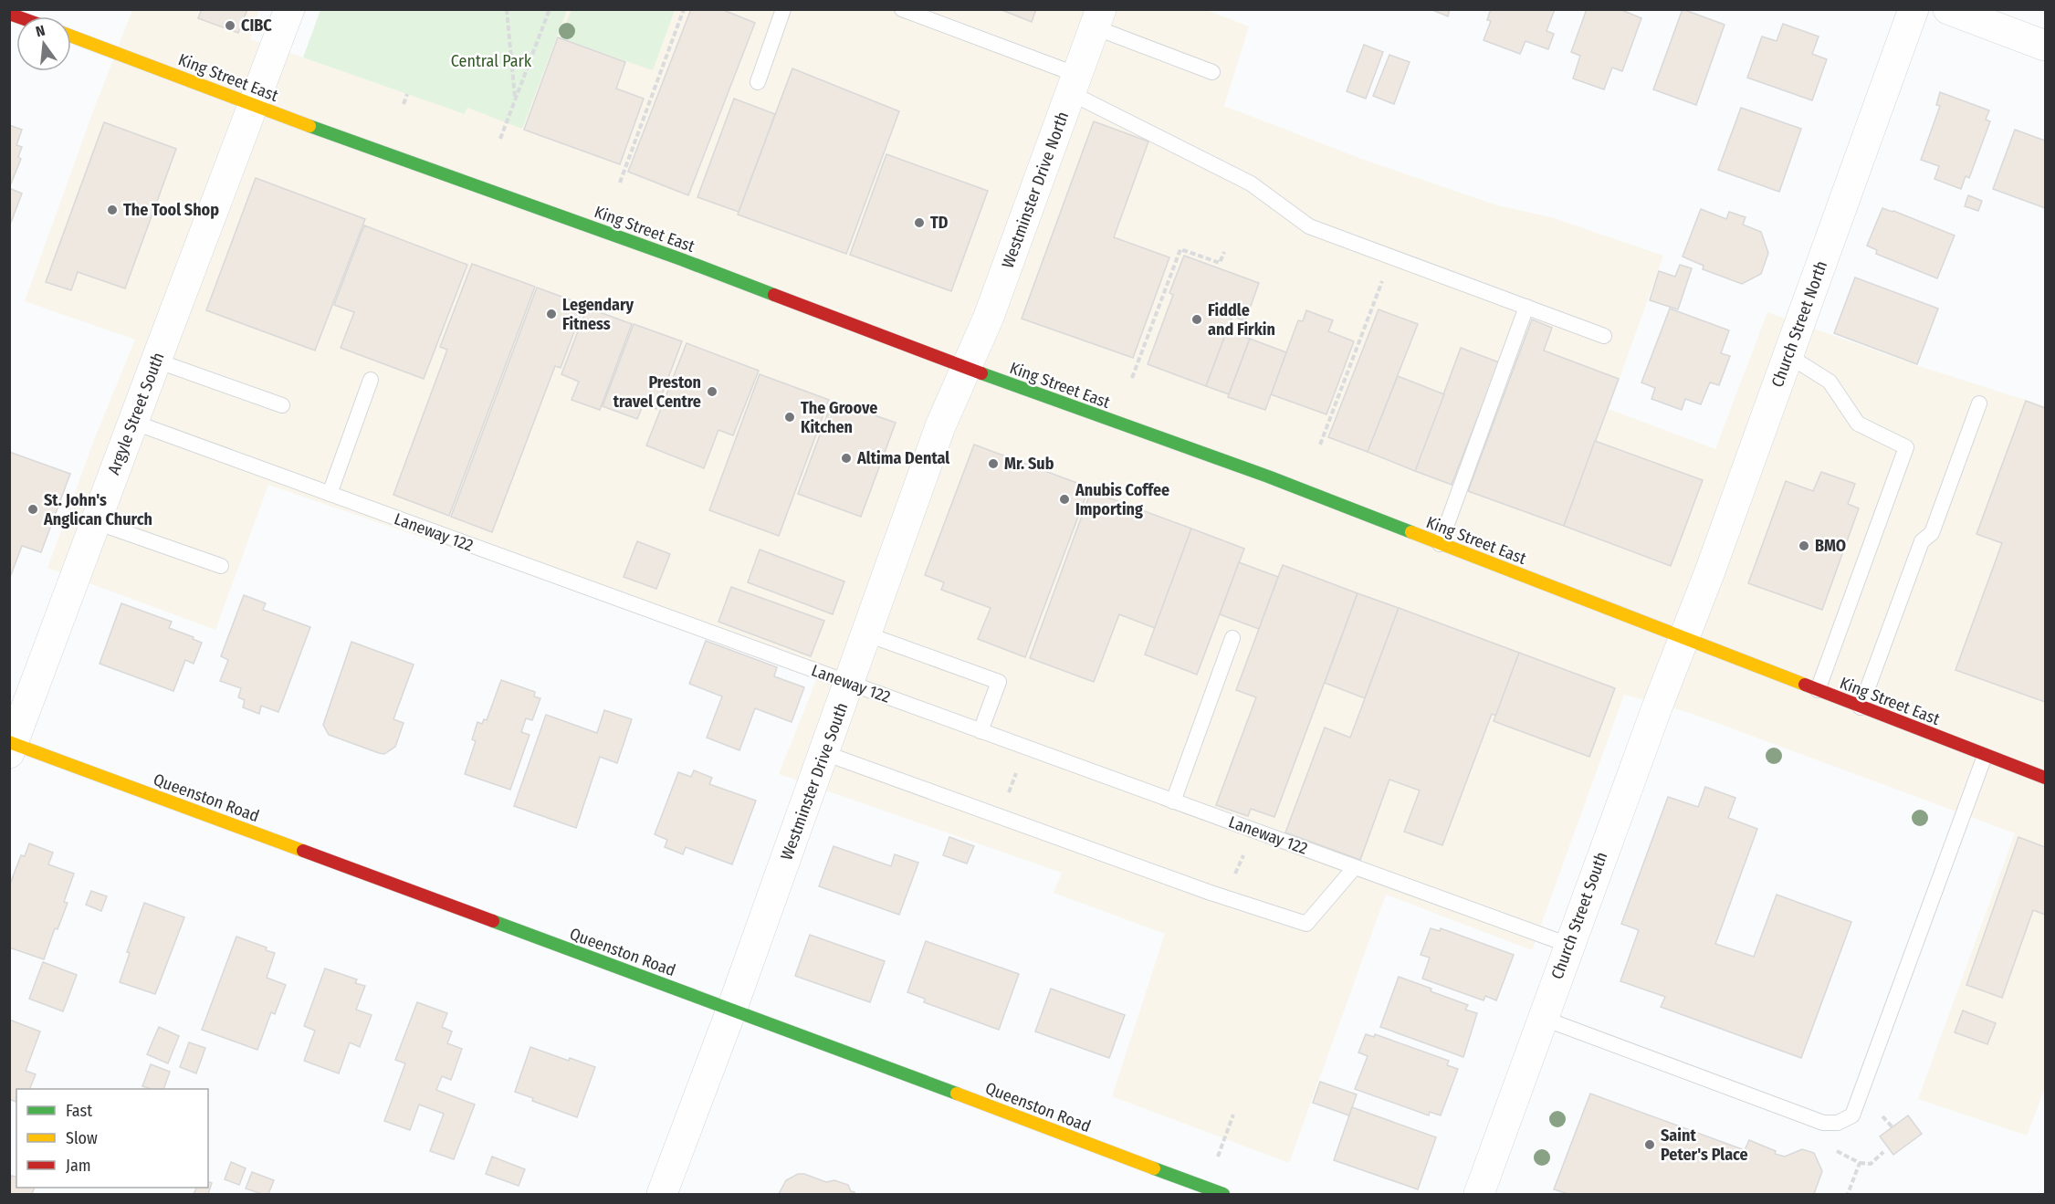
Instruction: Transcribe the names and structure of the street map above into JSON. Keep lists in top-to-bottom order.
{
  "streets": {
    "main road": ["King Street East", "Queenston Road"],
    "street": [
      "Westminster Drive North",
      "Church Street North",
      "Argyle Street South",
      "Westminster Drive South",
      "Church Street South"
    ],
    "lane": ["Laneway 122"]
  },
  "crossings": [
    ["King Street East", "Westminster Drive North"],
    ["King Street East", "Church Street North"],
    ["King Street East", "Argyle Street South"],
    ["King Street East", "Westminster Drive South"],
    ["King Street East", "Church Street South"],
    ["Westminster Drive North", "Westminster Drive South"],
    ["Church Street North", "Church Street South"],
    ["Argyle Street South", "Laneway 122"],
    ["Argyle Street South", "Queenston Road"],
    ["Laneway 122", "Westminster Drive South"],
    ["Laneway 122", "Church Street South"],
    ["Westminster Drive South", "Queenston Road"]
  ],
  "parks": ["Central Park"],
  "places": [
    "CIBC",
    "The Tool Shop",
    "TD",
    "Legendary Fitness",
    "Fiddle and Firkin",
    "Preston travel Centre",
    "The Groove Kitchen",
    "Altima Dental",
    "Mr. Sub",
    "Anubis Coffee Importing",
    "St. John's Anglican Church",
    "BMO",
    "Saint Peter's Place"
  ],
  "legend": ["Fast", "Slow", "Jam"],
  "north": "top"
}
